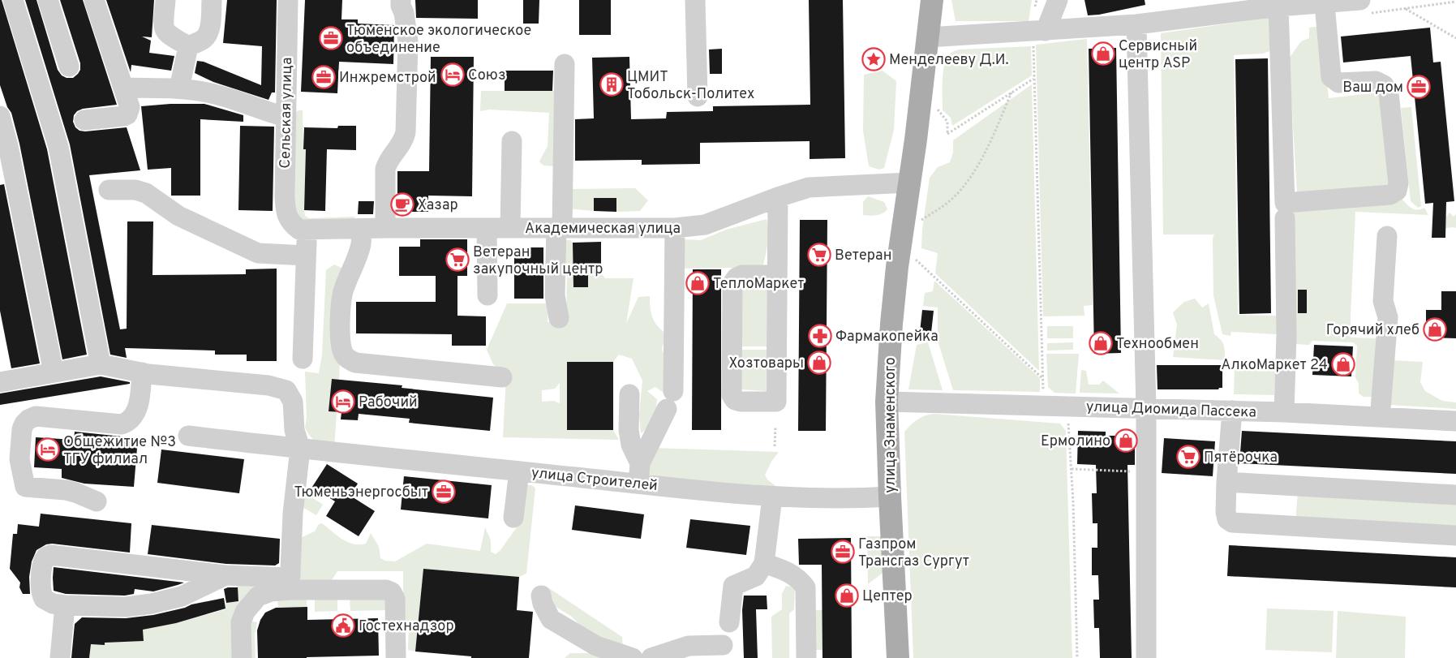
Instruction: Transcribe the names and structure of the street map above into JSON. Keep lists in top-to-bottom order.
{
  "streets": {
    "main road": ["улица Знаменского"],
    "street": [
      "Сельская улица",
      "Академическая улица",
      "улица Диомида Пассека",
      "улица Строителей"
    ]
  },
  "crossings": [
    ["Сельская улица", "Академическая улица"],
    ["Академическая улица", "улица Знаменского"],
    ["улица Диомида Пассека", "улица Знаменского"],
    ["улица Знаменского", "улица Строителей"]
  ],
  "places": {
    "office": [
      "Тюменское экологическое объединение",
      "Инжремстрой",
      "Ваш дом",
      "Тюменьэнергосбыт",
      "Газпром Трансгаз Сургут"
    ],
    "shop": [
      "Сервисный центр ASP",
      "ТеплоМаркет",
      "Горячий хлеб",
      "Технообмен",
      "Хозтовары",
      "АлкоМаркет 24",
      "Ермолино",
      "Цептер"
    ],
    "place": ["Менделееву Д.И."],
    "hotel": ["Союз", "Рабочий", "Общежитие №3 ТГУ филиал"],
    "building": ["ЦМИТ Тобольск-Политех"],
    "cafe": ["Хазар"],
    "supermarket": ["Ветеран", "Ветеран закупочный центр", "Пятёрочка"],
    "pharmacy": ["Фармакопейка"],
    "public building": ["Гостехнадзор"]
  }
}
